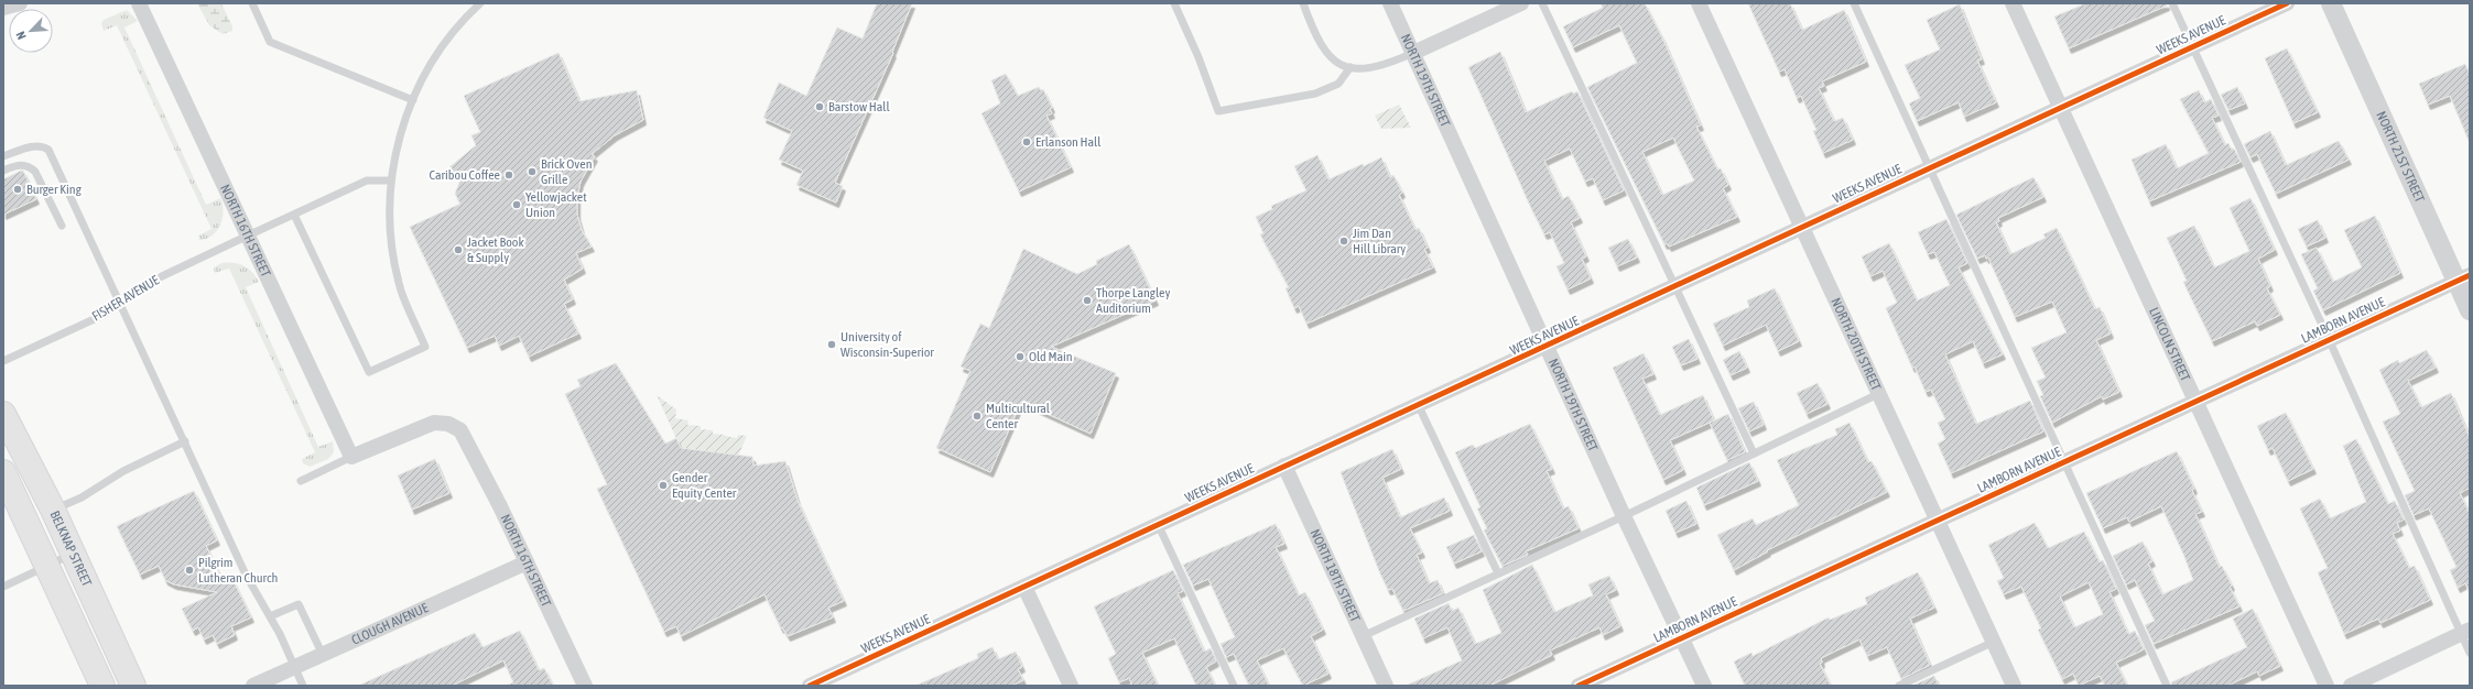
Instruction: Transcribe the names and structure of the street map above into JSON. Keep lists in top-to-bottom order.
{
  "streets": {
    "highway": ["BELKNAP STREET"],
    "street": [
      "WEEKS AVENUE",
      "NORTH 19TH STREET",
      "NORTH 21ST STREET",
      "NORTH 16TH STREET",
      "LAMBORN AVENUE",
      "NORTH 20TH STREET",
      "LINCOLN STREET",
      "NORTH 18TH STREET",
      "CLOUGH AVENUE"
    ],
    "lane": ["FISHER AVENUE"]
  },
  "crossings": [
    ["WEEKS AVENUE", "NORTH 19TH STREET"],
    ["WEEKS AVENUE", "NORTH 20TH STREET"],
    ["WEEKS AVENUE", "LINCOLN STREET"],
    ["WEEKS AVENUE", "NORTH 18TH STREET"],
    ["NORTH 19TH STREET", "LAMBORN AVENUE"],
    ["NORTH 21ST STREET", "LAMBORN AVENUE"],
    ["NORTH 16TH STREET", "FISHER AVENUE"],
    ["NORTH 16TH STREET", "CLOUGH AVENUE"],
    ["LAMBORN AVENUE", "NORTH 20TH STREET"],
    ["LAMBORN AVENUE", "LINCOLN STREET"]
  ],
  "places": [
    "Barstow Hall",
    "Erlanson Hall",
    "Brick Oven Grille",
    "Caribou Coffee",
    "Burger King",
    "Yellowjacket Union",
    "Jim Dan Hill Library",
    "Jacket Book & Supply",
    "Thorpe Langley Auditorium",
    "University of Wisconsin-Superior",
    "Old Main",
    "Multicultural Center",
    "Gender Equity Center",
    "Pilgrim Lutheran Church"
  ],
  "north": "bottom left"
}
